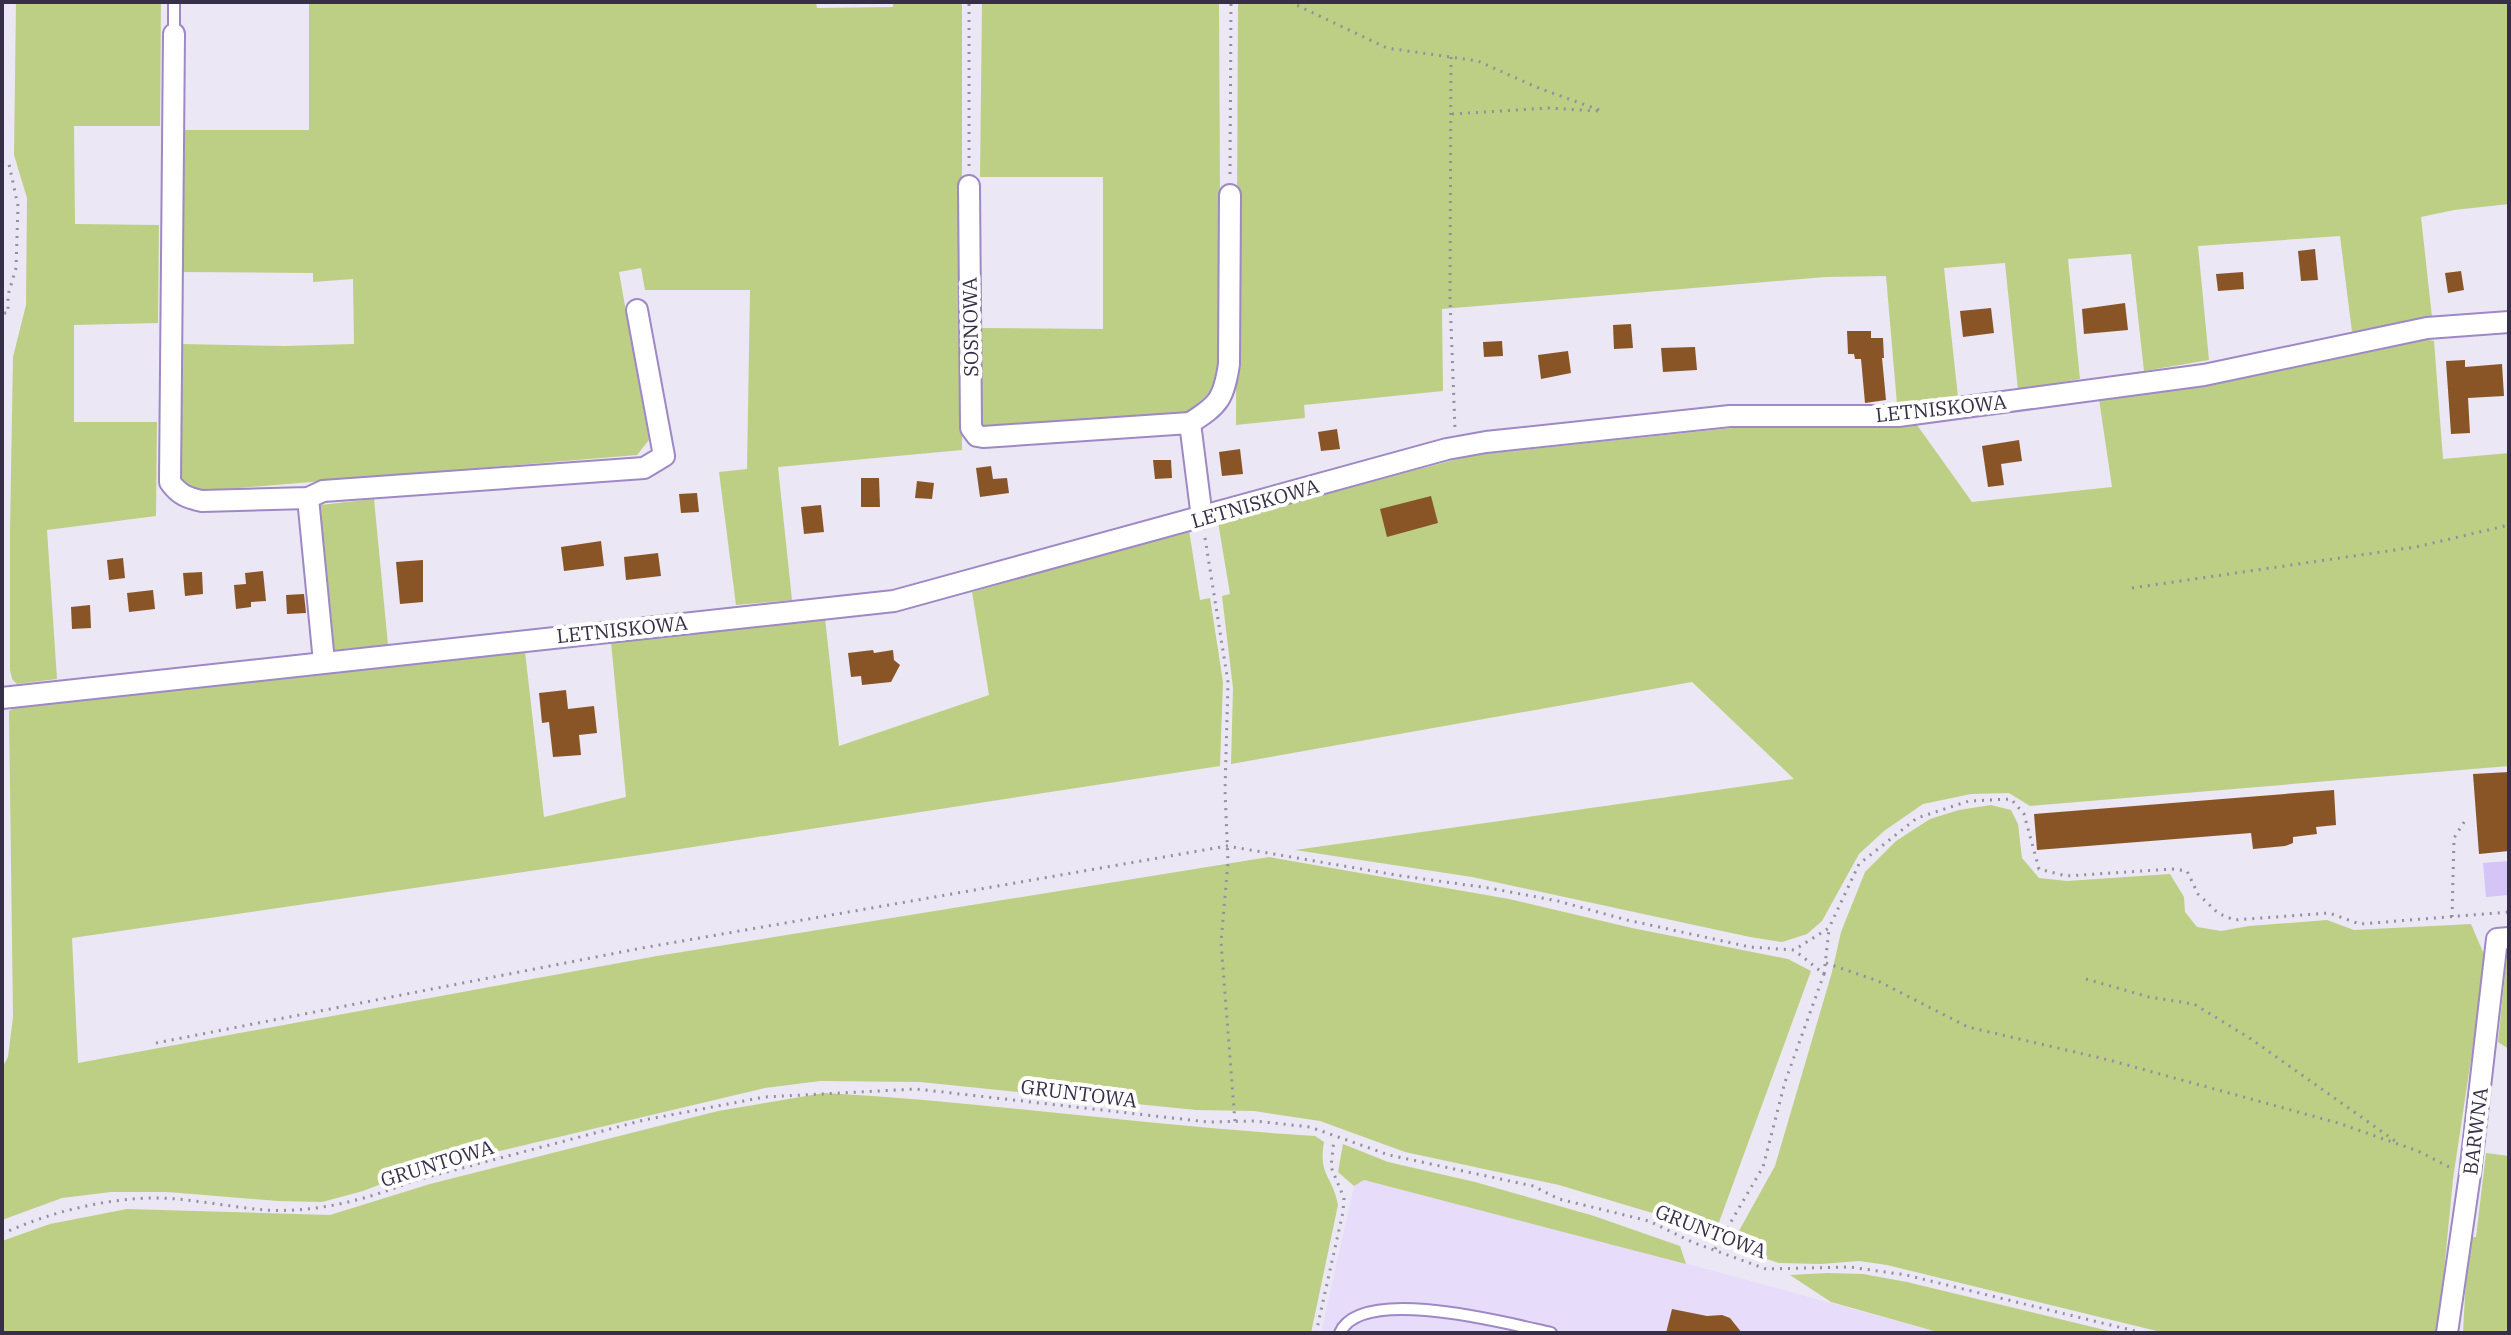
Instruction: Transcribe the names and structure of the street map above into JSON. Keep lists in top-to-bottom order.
{
  "streets": {
    "street": ["SOSNOWA", "LETNISKOWA", "BARWNA"],
    "path": ["GRUNTOWA"]
  }
}
